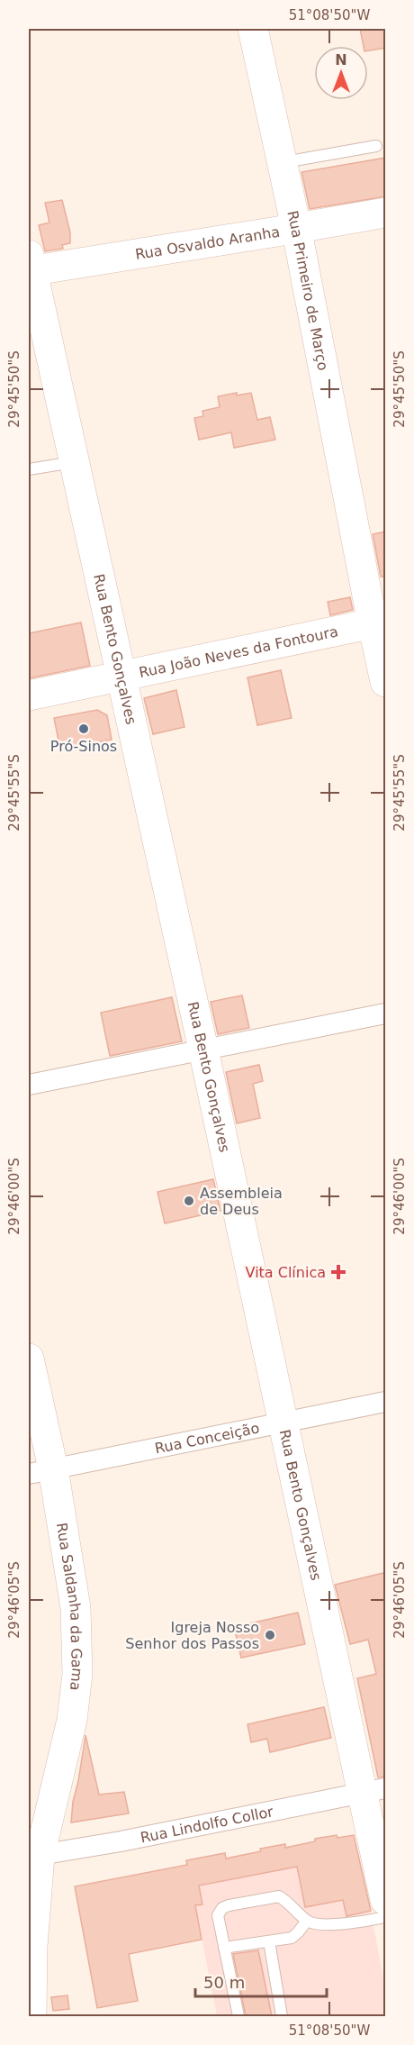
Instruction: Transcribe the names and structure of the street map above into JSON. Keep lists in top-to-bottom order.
{
  "streets": {
    "street": [
      "Rua Osvaldo Aranha",
      "Rua Primeiro de Março",
      "Rua Bento Gonçalves",
      "Rua João Neves da Fontoura",
      "Rua Conceição",
      "Rua Saldanha da Gama",
      "Rua Lindolfo Collor"
    ]
  },
  "crossings": [
    ["Rua Osvaldo Aranha", "Rua Primeiro de Março"],
    ["Rua Osvaldo Aranha", "Rua Bento Gonçalves"],
    ["Rua Primeiro de Março", "Rua João Neves da Fontoura"],
    ["Rua Bento Gonçalves", "Rua João Neves da Fontoura"],
    ["Rua Bento Gonçalves", "Rua Conceição"],
    ["Rua Bento Gonçalves", "Rua Lindolfo Collor"],
    ["Rua Conceição", "Rua Saldanha da Gama"],
    ["Rua Saldanha da Gama", "Rua Lindolfo Collor"]
  ],
  "places": {
    "other": ["Pró-Sinos", "Assembleia de Deus", "Igreja Nosso Senhor dos Passos"],
    "health": ["Vita Clínica"]
  },
  "scale_bar": "50 m",
  "north": "top",
  "coordinates": [
    "51°08'50\"W",
    "29°45'50\"S",
    "29°45'55\"S",
    "29°46'00\"S",
    "29°46'05\"S"
  ]
}
